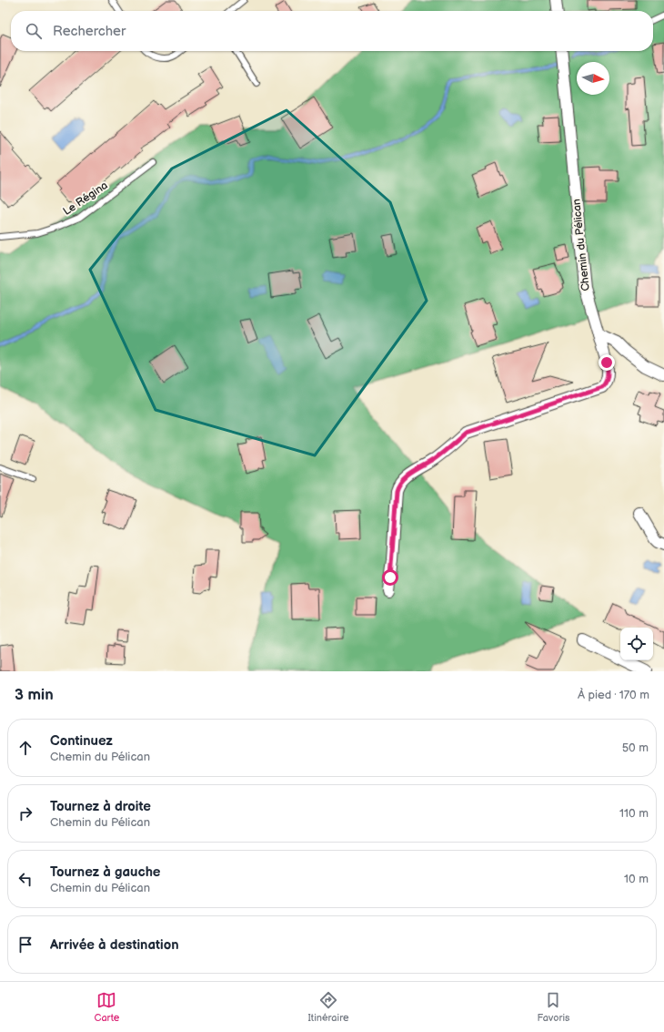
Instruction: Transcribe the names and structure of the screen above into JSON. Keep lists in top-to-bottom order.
{
  "streets": {
    "street": ["Chemin du Pélican"],
    "lane": ["Le Régina"]
  },
  "north": "right",
  "page": {
    "search": "Rechercher",
    "heading": ["3 min", "À pied · 170 m"],
    "list": [
      ["Continuez", "Chemin du Pélican", "50 m"],
      ["Tournez à droite", "Chemin du Pélican", "110 m"],
      ["Tournez à gauche", "Chemin du Pélican", "10 m"],
      "Arrivée à destination"
    ],
    "nav": ["Carte", "Itinéraire", "Favoris"]
  }
}
